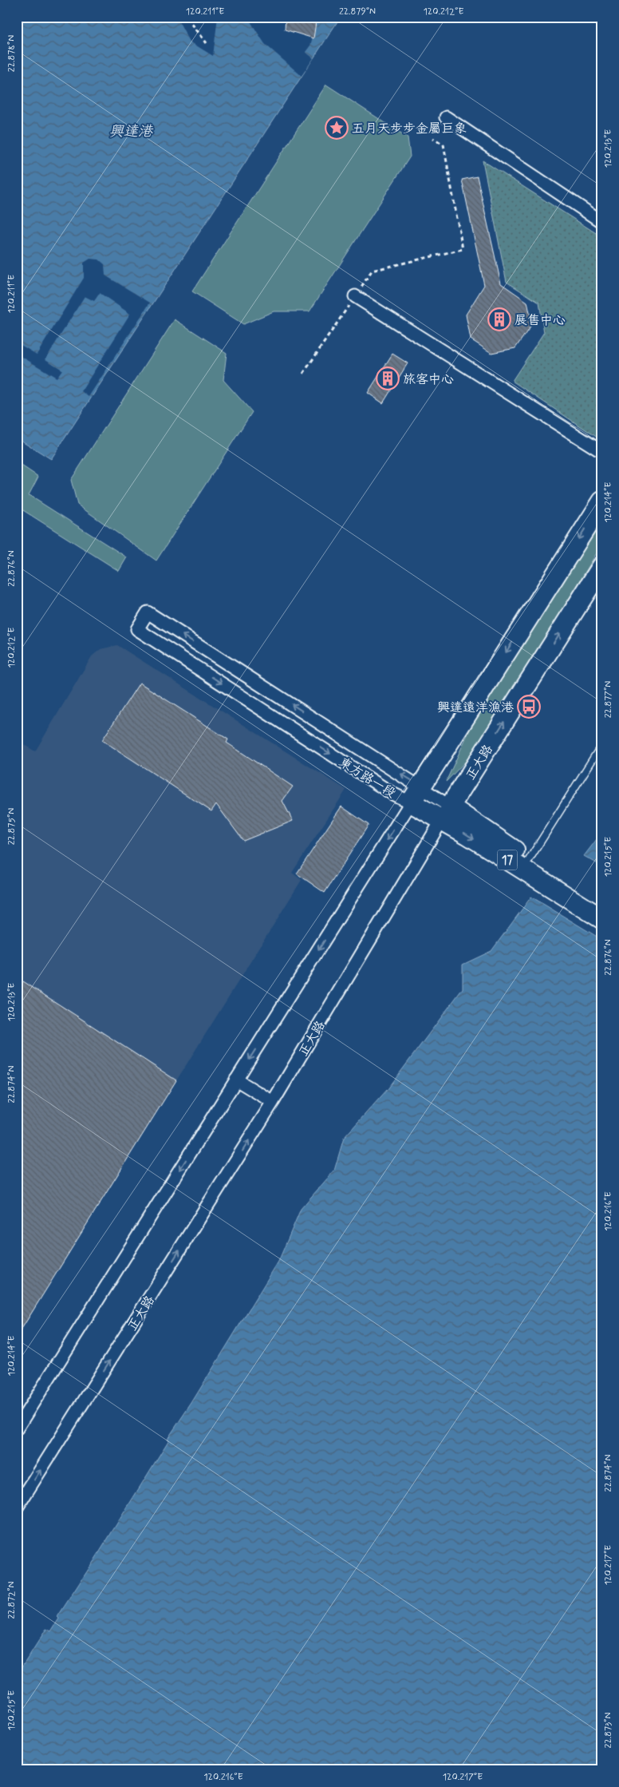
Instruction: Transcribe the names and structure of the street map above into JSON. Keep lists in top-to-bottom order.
{
  "streets": {
    "main road": ["正大路", "東方路一段", "17"]
  },
  "crossings": [
    ["正大路", "東方路一段"]
  ],
  "water": ["興達港"],
  "places": {
    "place": ["五月天步步金屬巨象"],
    "building": ["展售中心", "旅客中心"],
    "bus stop": ["興達遠洋漁港"]
  },
  "coordinates": [
    "120.211°E",
    "22.879°N",
    "120.212°E",
    "22.878°N",
    "120.213°E",
    "120.214°E",
    "22.876°N",
    "22.877°N",
    "22.875°N",
    "120.215°E",
    "22.874°N",
    "120.216°E",
    "120.217°E",
    "22.872°N",
    "22.873°N"
  ]
}
